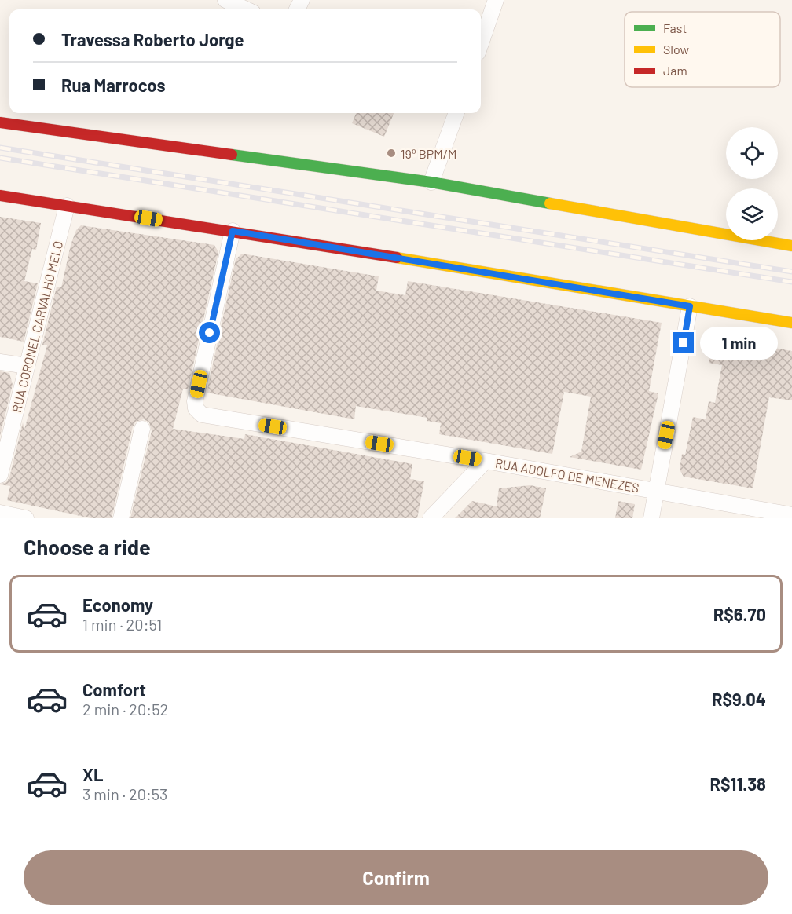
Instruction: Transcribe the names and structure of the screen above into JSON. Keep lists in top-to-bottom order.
{
  "streets": {
    "street": ["RUA CORONEL CARVALHO MELO", "RUA ADOLFO DE MENEZES"]
  },
  "places": ["19º BPM/M"],
  "legend": ["Fast", "Slow", "Jam"],
  "page": {
    "banner": ["Travessa Roberto Jorge", "Rua Marrocos"],
    "bubble": "1 min",
    "heading": "Choose a ride",
    "list": [
      {
        "name": "Economy",
        "note": "1 min · 20:51",
        "value": "R$6.70"
      },
      {
        "name": "Comfort",
        "note": "2 min · 20:52",
        "value": "R$9.04"
      },
      {
        "name": "XL",
        "note": "3 min · 20:53",
        "value": "R$11.38"
      }
    ],
    "buttons": "Confirm"
  }
}
